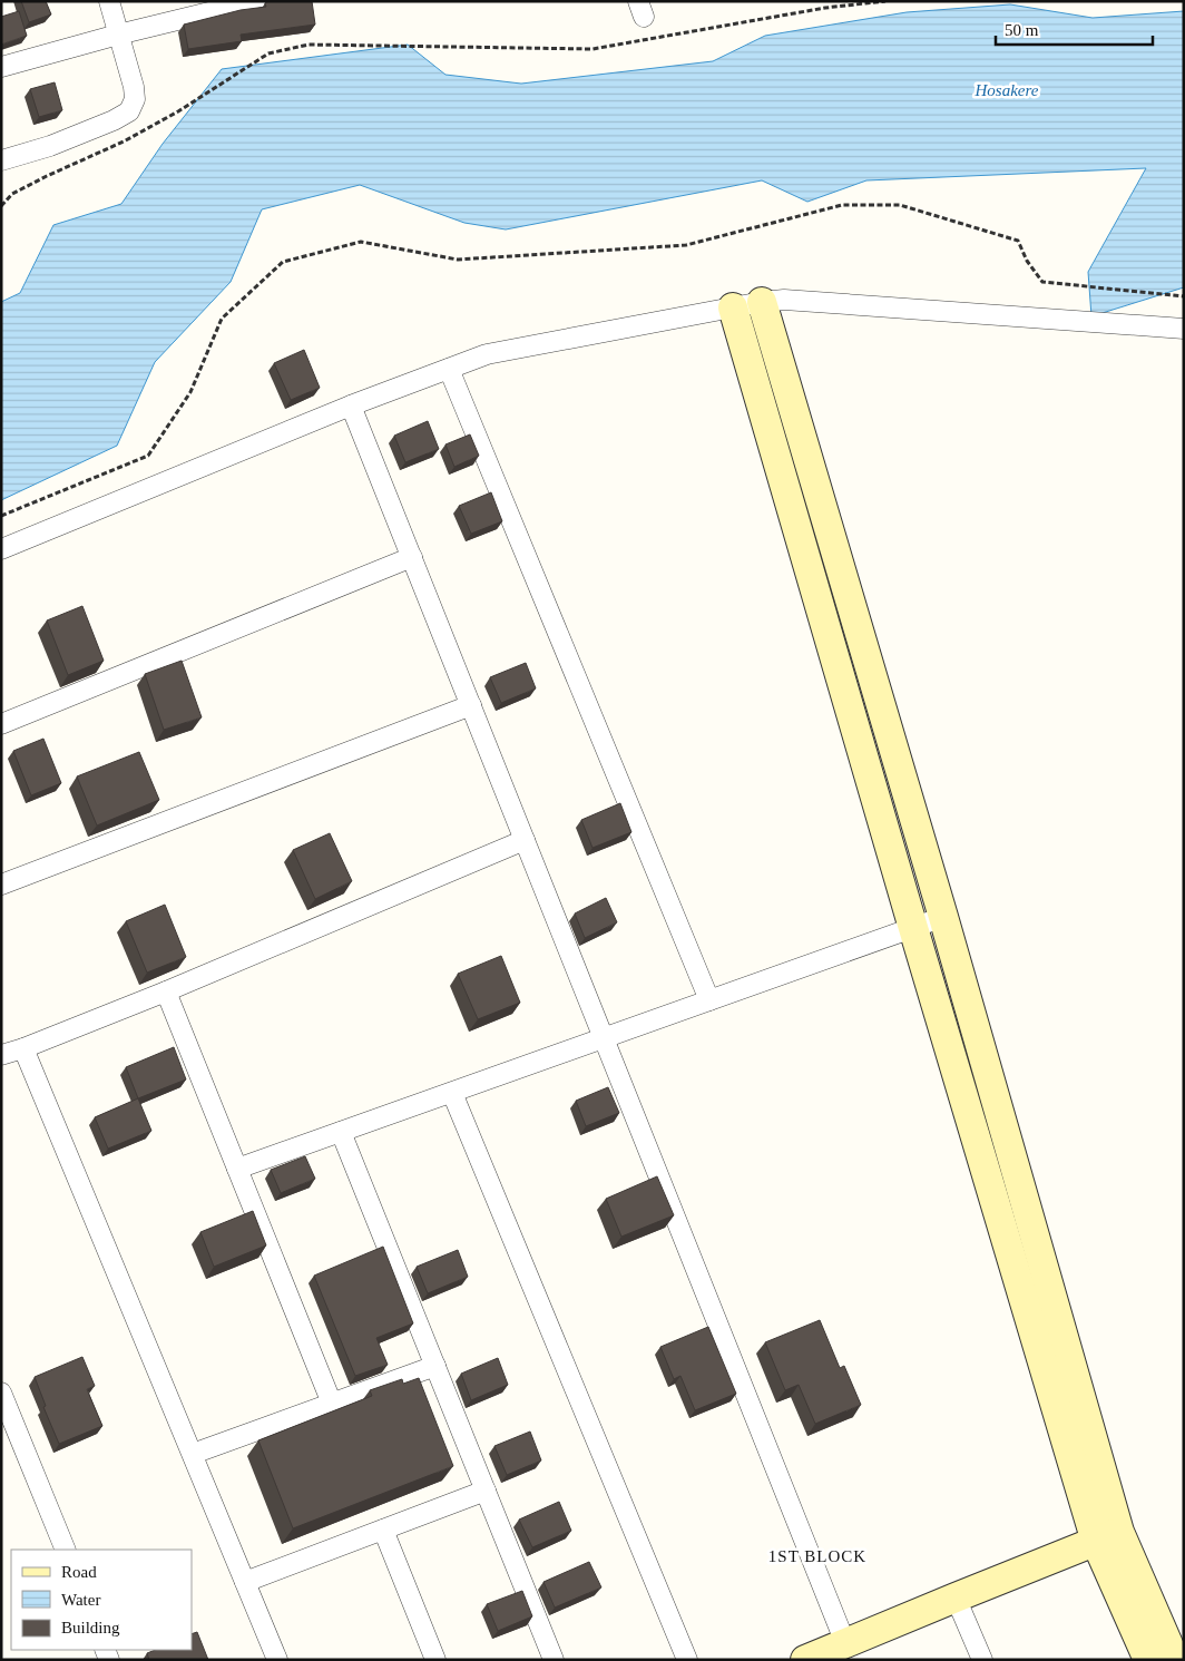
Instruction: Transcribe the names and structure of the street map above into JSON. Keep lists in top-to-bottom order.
{
  "districts": ["1ST BLOCK"],
  "water": ["Hosakere"],
  "legend": ["Road", "Water", "Building"],
  "scale_bar": "50 m"
}
